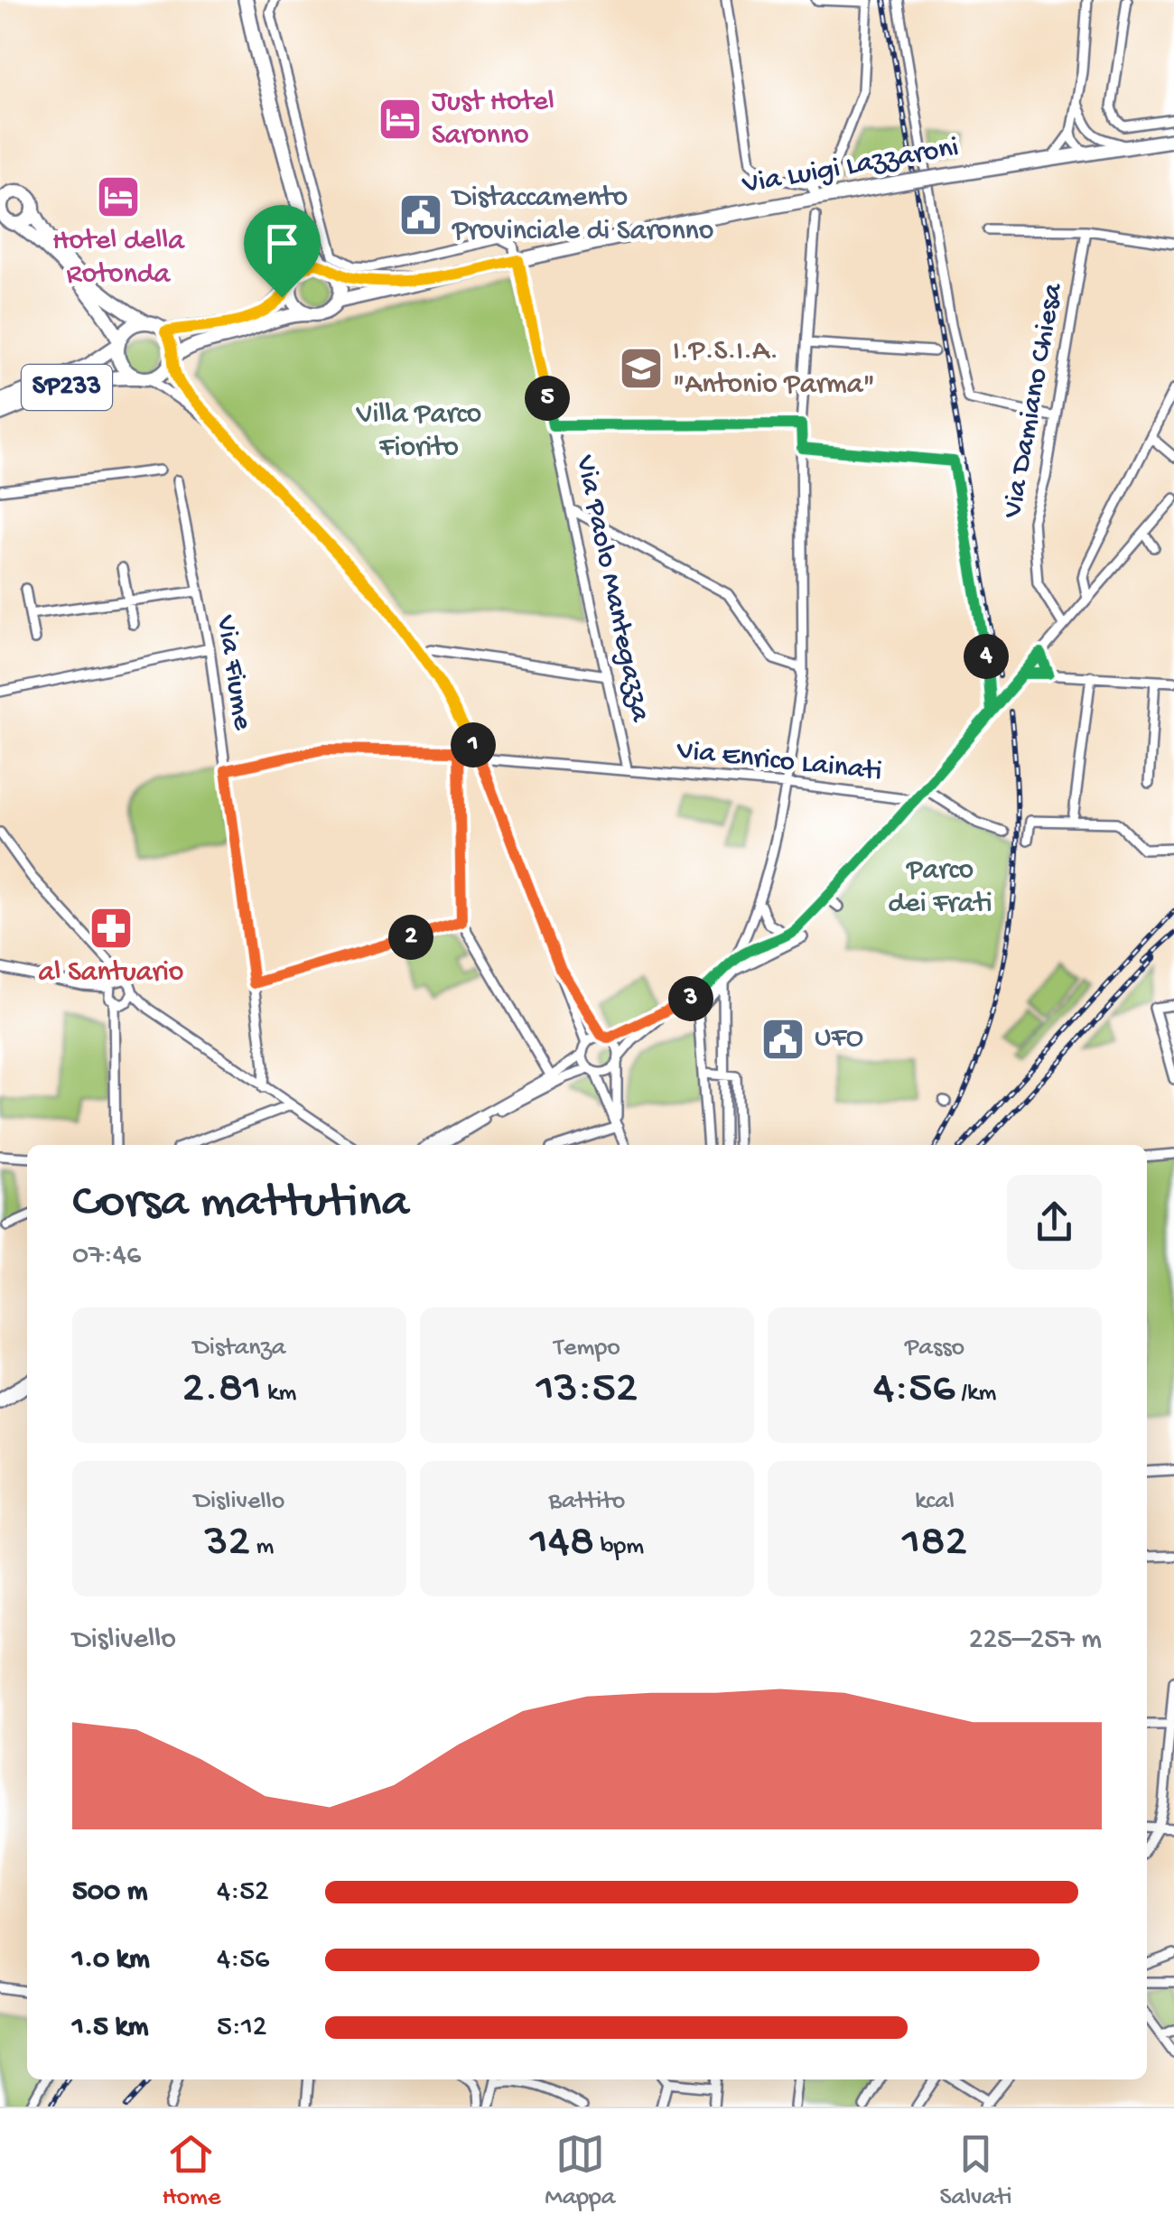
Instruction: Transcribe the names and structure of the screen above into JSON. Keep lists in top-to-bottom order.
{
  "streets": {
    "main road": ["Via Luigi Lazzaroni", "SP233"],
    "street": [
      "Via Damiano Chiesa",
      "Via Paolo Mantegazza",
      "Via Fiume",
      "Via Enrico Lainati"
    ]
  },
  "crossings": [
    ["Via Luigi Lazzaroni", "SP233"],
    ["Via Luigi Lazzaroni", "Via Paolo Mantegazza"],
    ["Via Paolo Mantegazza", "Via Enrico Lainati"],
    ["Via Fiume", "Via Enrico Lainati"]
  ],
  "parks": ["Villa Parco Fiorito", "Parco dei Frati"],
  "places": {
    "hotel": ["Just Hotel Saronno", "Hotel della Rotonda"],
    "public building": ["Distaccamento Provinciale di Saronno", "UFO"],
    "school or university": ["I.P.S.I.A. \"Antonio Parma\""],
    "pharmacy": ["al Santuario"]
  },
  "page": {
    "pins": [
      "5",
      "4",
      "1",
      "2",
      "3"
    ],
    "heading": ["Corsa mattutina", "07:46"],
    "stats": [
      ["Distanza", "2.81 km"],
      ["Tempo", "13:52"],
      ["Passo", "4:56 /km"],
      ["Dislivello", "32 m"],
      ["Battito", "148 bpm"],
      ["kcal", "182"]
    ],
    "chart": ["Dislivello", "225–257 m"],
    "list": [
      {
        "name": "500 m",
        "note": "4:52"
      },
      {
        "name": "1.0 km",
        "note": "4:56"
      },
      {
        "name": "1.5 km",
        "note": "5:12"
      }
    ],
    "tabs": ["Home", "Mappa", "Salvati"]
  }
}
